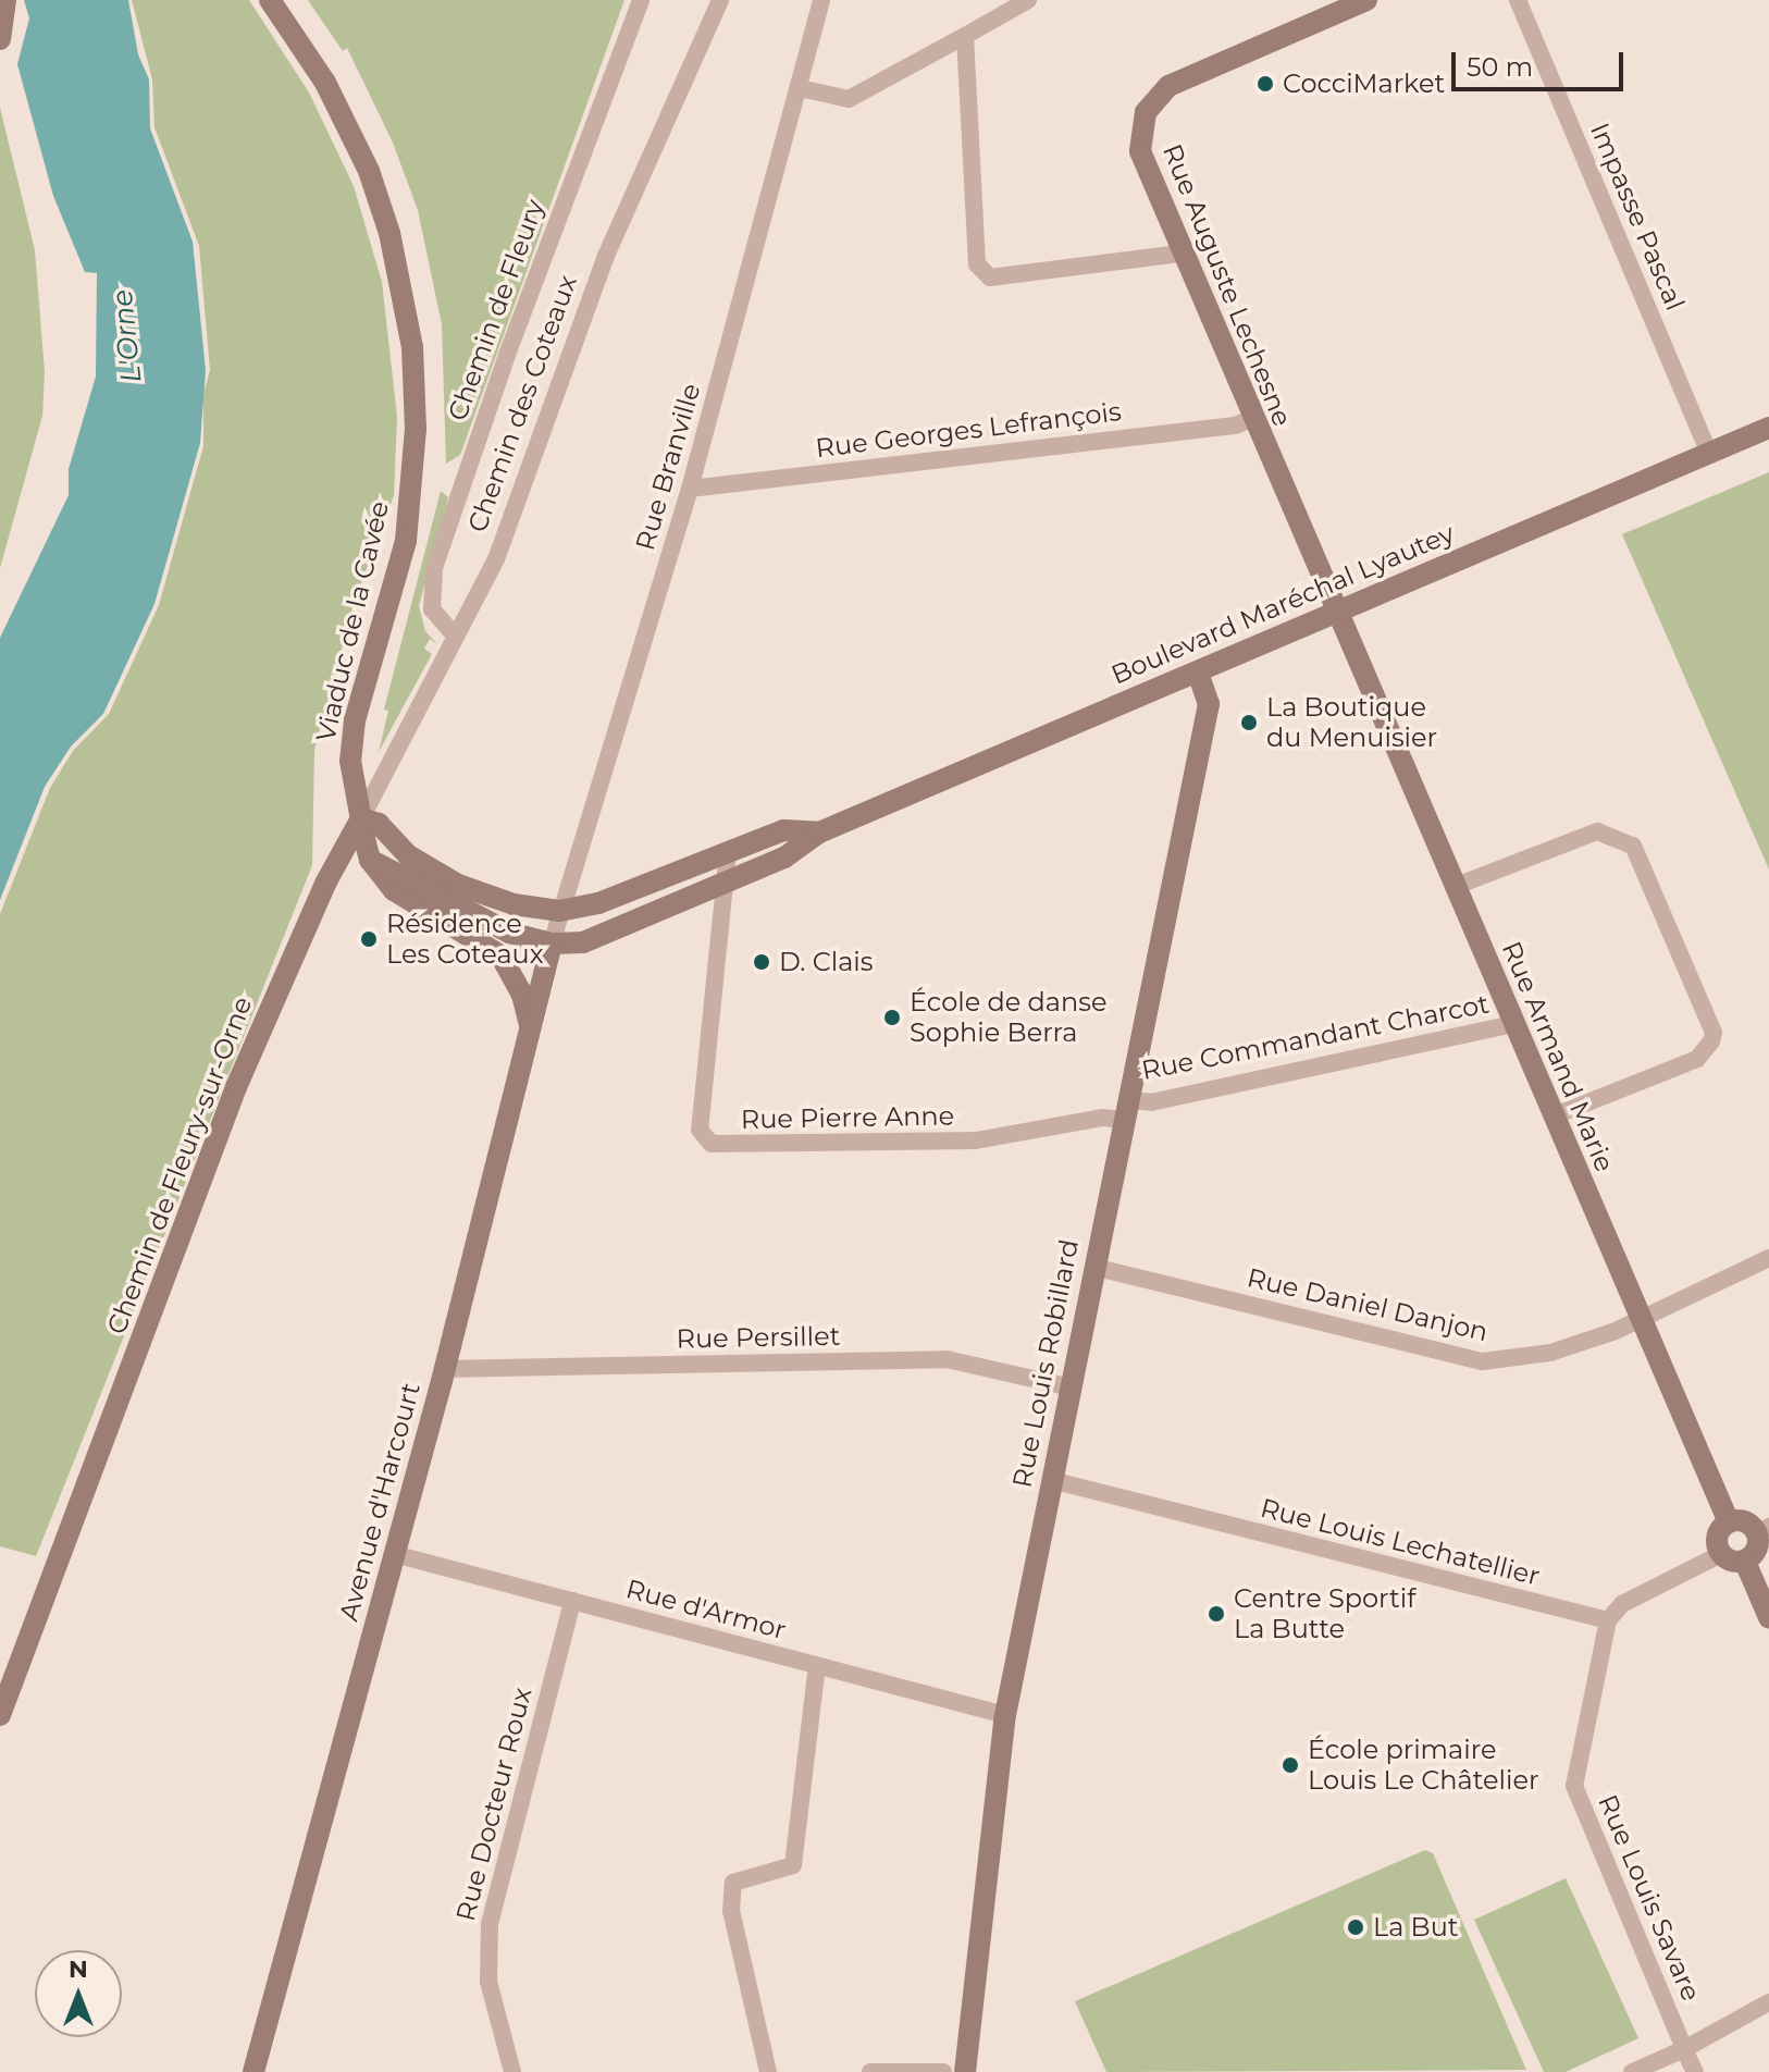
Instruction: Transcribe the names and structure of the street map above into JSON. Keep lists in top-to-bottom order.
{
  "streets": {
    "main road": [
      "Rue Auguste Lechesne",
      "Boulevard Maréchal Lyautey",
      "Viaduc de la Cavée",
      "Rue Armand Marie",
      "Chemin de Fleury-sur-Orne",
      "Rue Louis Robillard",
      "Avenue d'Harcourt"
    ],
    "street": [
      "Impasse Pascal",
      "Chemin de Fleury",
      "Chemin des Coteaux",
      "Rue Georges Lefrançois",
      "Rue Branville",
      "Rue Commandant Charcot",
      "Rue Pierre Anne",
      "Rue Daniel Danjon",
      "Rue Persillet",
      "Rue Louis Lechatellier",
      "Rue d'Armor",
      "Rue Docteur Roux",
      "Rue Louis Savare"
    ]
  },
  "crossings": [
    ["Impasse Pascal", "Boulevard Maréchal Lyautey"],
    ["Rue Auguste Lechesne", "Rue Georges Lefrançois"],
    ["Rue Auguste Lechesne", "Boulevard Maréchal Lyautey"],
    ["Rue Auguste Lechesne", "Rue Armand Marie"],
    ["Chemin de Fleury", "Chemin des Coteaux"],
    ["Chemin des Coteaux", "Viaduc de la Cavée"],
    ["Chemin des Coteaux", "Chemin de Fleury-sur-Orne"],
    ["Rue Georges Lefrançois", "Rue Branville"],
    ["Rue Branville", "Boulevard Maréchal Lyautey"],
    ["Rue Branville", "Avenue d'Harcourt"],
    ["Boulevard Maréchal Lyautey", "Rue Armand Marie"],
    ["Boulevard Maréchal Lyautey", "Rue Pierre Anne"],
    ["Boulevard Maréchal Lyautey", "Rue Louis Robillard"],
    ["Boulevard Maréchal Lyautey", "Avenue d'Harcourt"],
    ["Viaduc de la Cavée", "Chemin de Fleury-sur-Orne"],
    ["Rue Commandant Charcot", "Rue Armand Marie"],
    ["Rue Commandant Charcot", "Rue Pierre Anne"],
    ["Rue Commandant Charcot", "Rue Louis Robillard"],
    ["Rue Armand Marie", "Rue Daniel Danjon"],
    ["Rue Pierre Anne", "Rue Louis Robillard"],
    ["Rue Daniel Danjon", "Rue Louis Robillard"],
    ["Rue Persillet", "Rue Louis Robillard"],
    ["Rue Persillet", "Avenue d'Harcourt"],
    ["Rue Louis Robillard", "Rue Louis Lechatellier"],
    ["Rue Louis Robillard", "Rue d'Armor"],
    ["Avenue d'Harcourt", "Rue d'Armor"],
    ["Rue Louis Lechatellier", "Rue Louis Savare"],
    ["Rue d'Armor", "Rue Docteur Roux"]
  ],
  "water": ["L'Orne"],
  "places": [
    "CocciMarket",
    "La Boutique du Menuisier",
    "Résidence Les Coteaux",
    "D. Clais",
    "École de danse Sophie Berra",
    "Centre Sportif La Butte",
    "École primaire Louis Le Châtelier",
    "La But"
  ],
  "scale_bar": "50 m",
  "north": "top"
}
